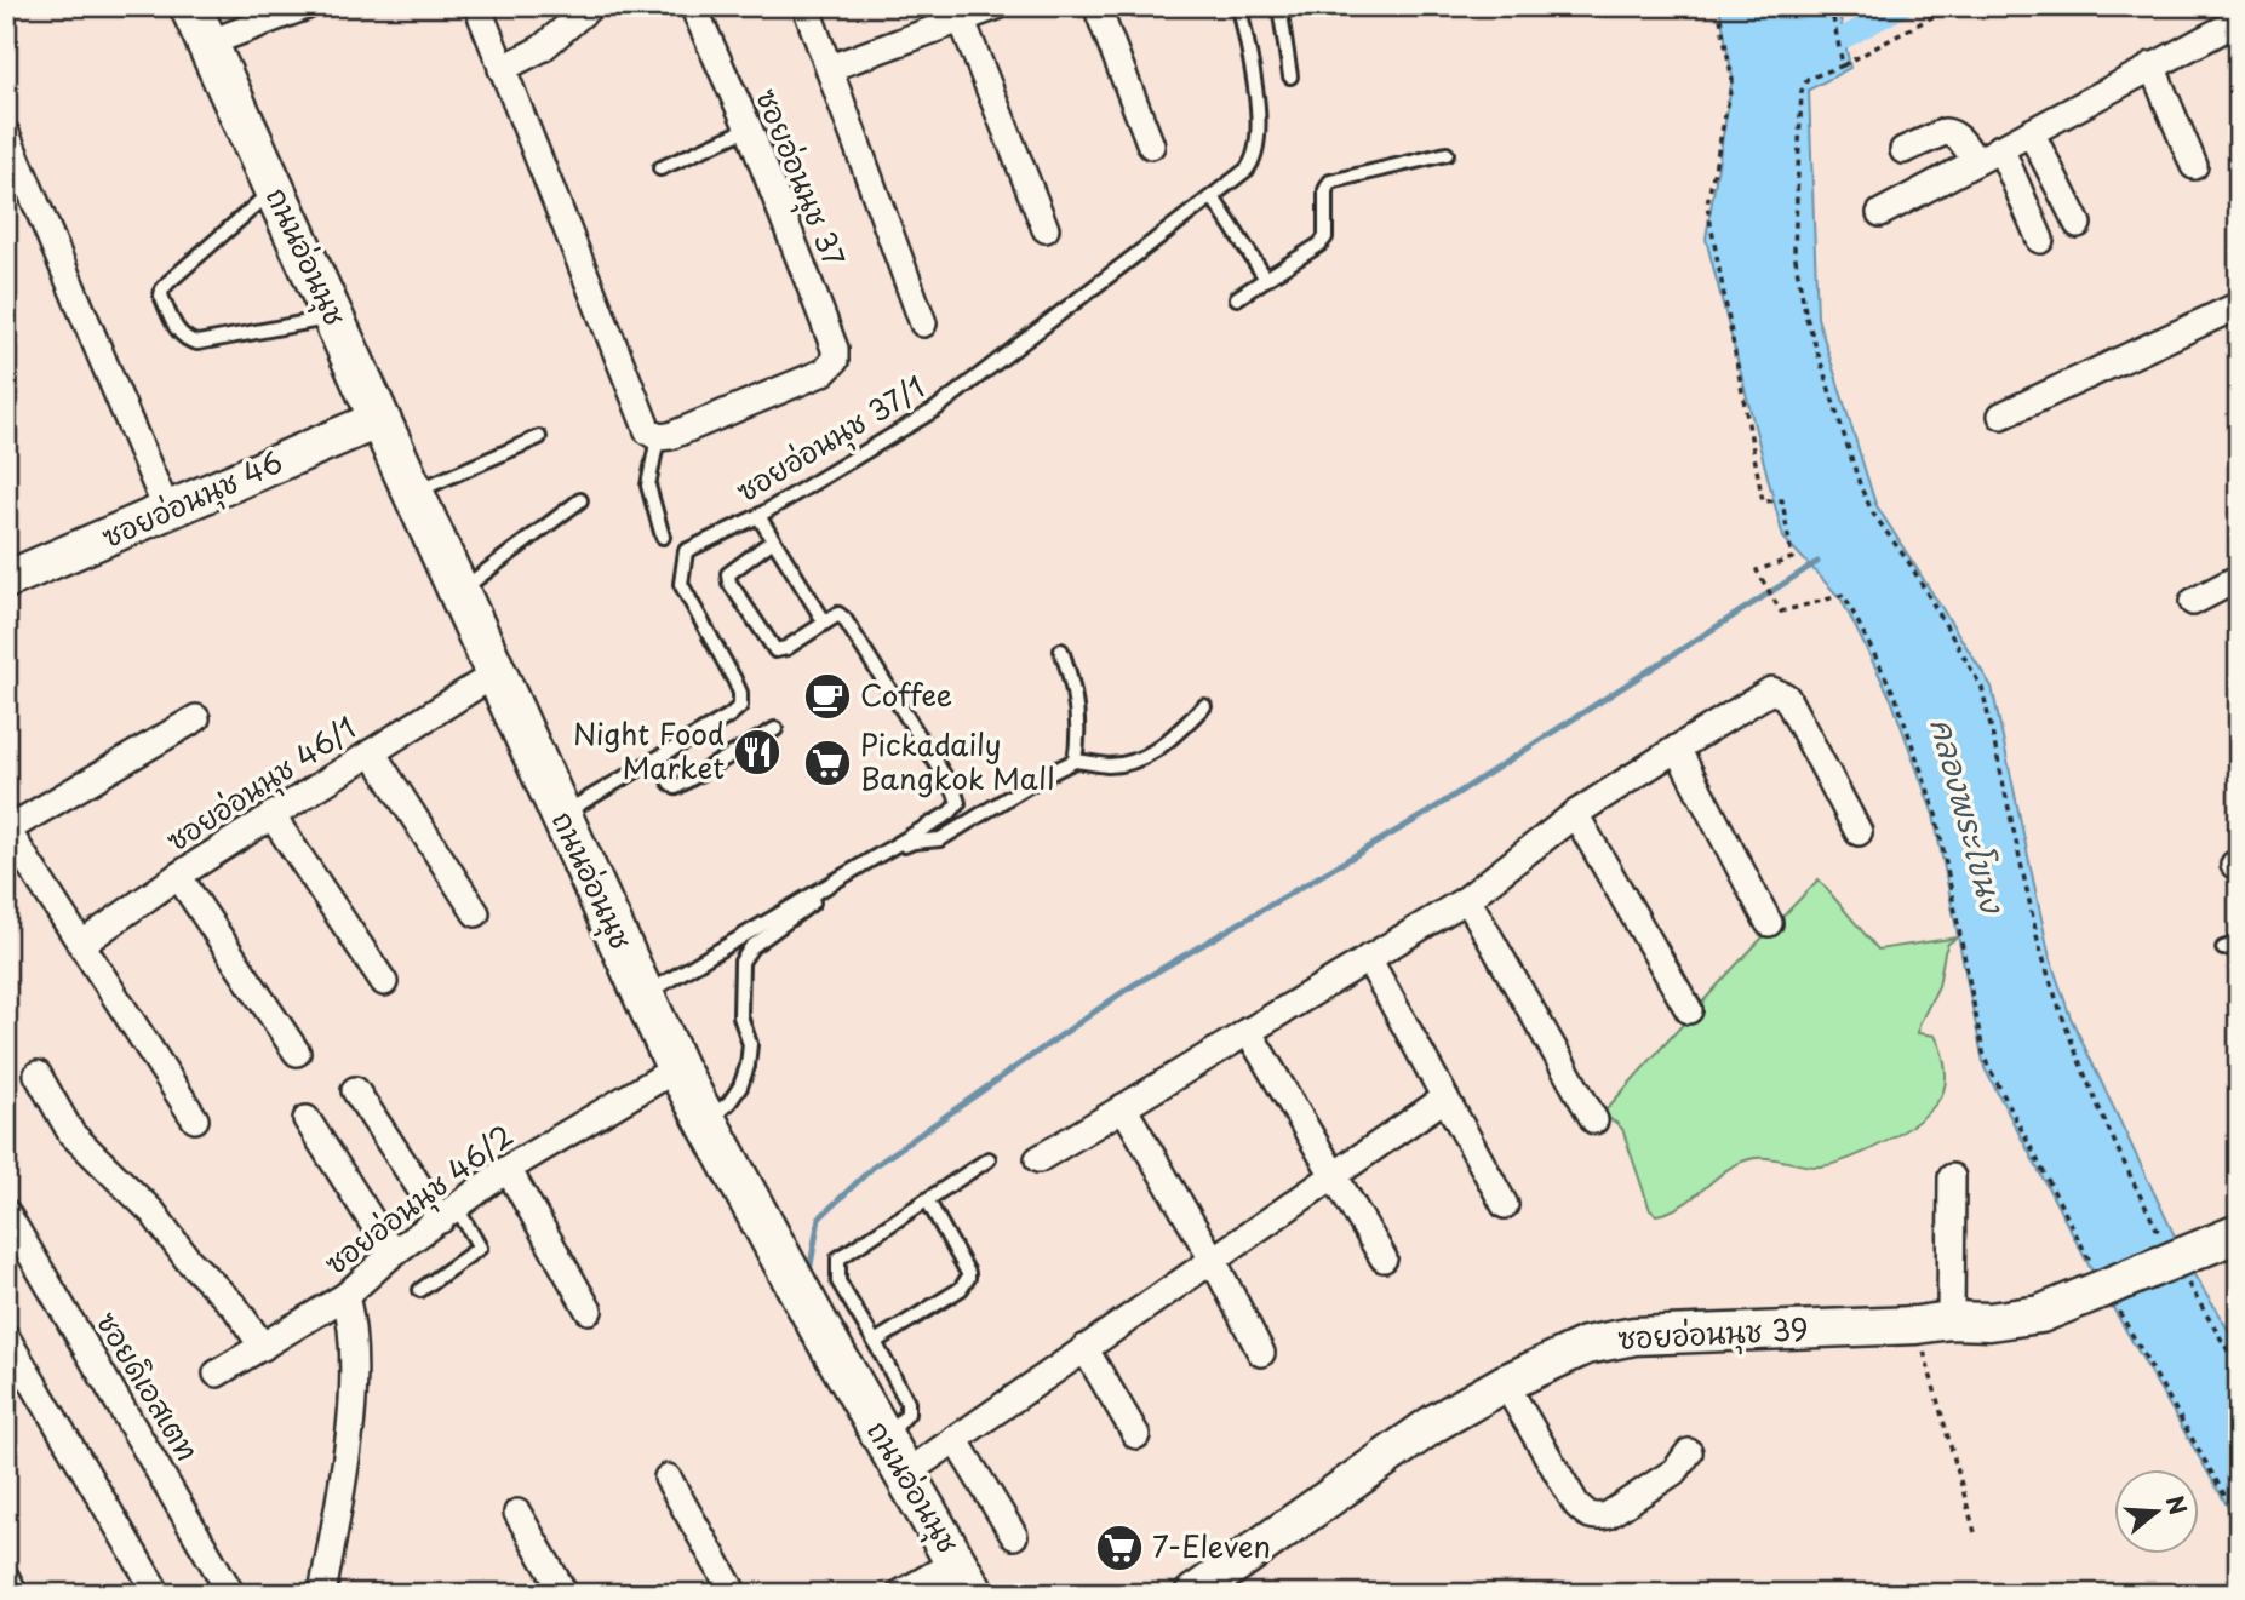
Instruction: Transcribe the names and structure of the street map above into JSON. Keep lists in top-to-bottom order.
{
  "streets": {
    "main road": ["ถนนอ่อนนุช"],
    "street": [
      "ซอยอ่อนนุช 37",
      "ซอยอ่อนนุช 46",
      "ซอยอ่อนนุช 46/1",
      "ซอยอ่อนนุช 46/2",
      "ซอยอ่อนนุช 39",
      "ซอยดิเอสเตท"
    ],
    "lane": ["ซอยอ่อนนุช 37/1"]
  },
  "crossings": [
    ["ถนนอ่อนนุช", "ซอยอ่อนนุช 37/1"],
    ["ถนนอ่อนนุช", "ซอยอ่อนนุช 46"],
    ["ถนนอ่อนนุช", "ซอยอ่อนนุช 46/1"],
    ["ถนนอ่อนนุช", "ซอยอ่อนนุช 46/2"]
  ],
  "water": ["คลองพระโขนง"],
  "places": {
    "cafe": ["Coffee"],
    "restaurant": ["Night Food Market"],
    "supermarket": ["Pickadaily Bangkok Mall", "7-Eleven"]
  },
  "north": "right"
}
